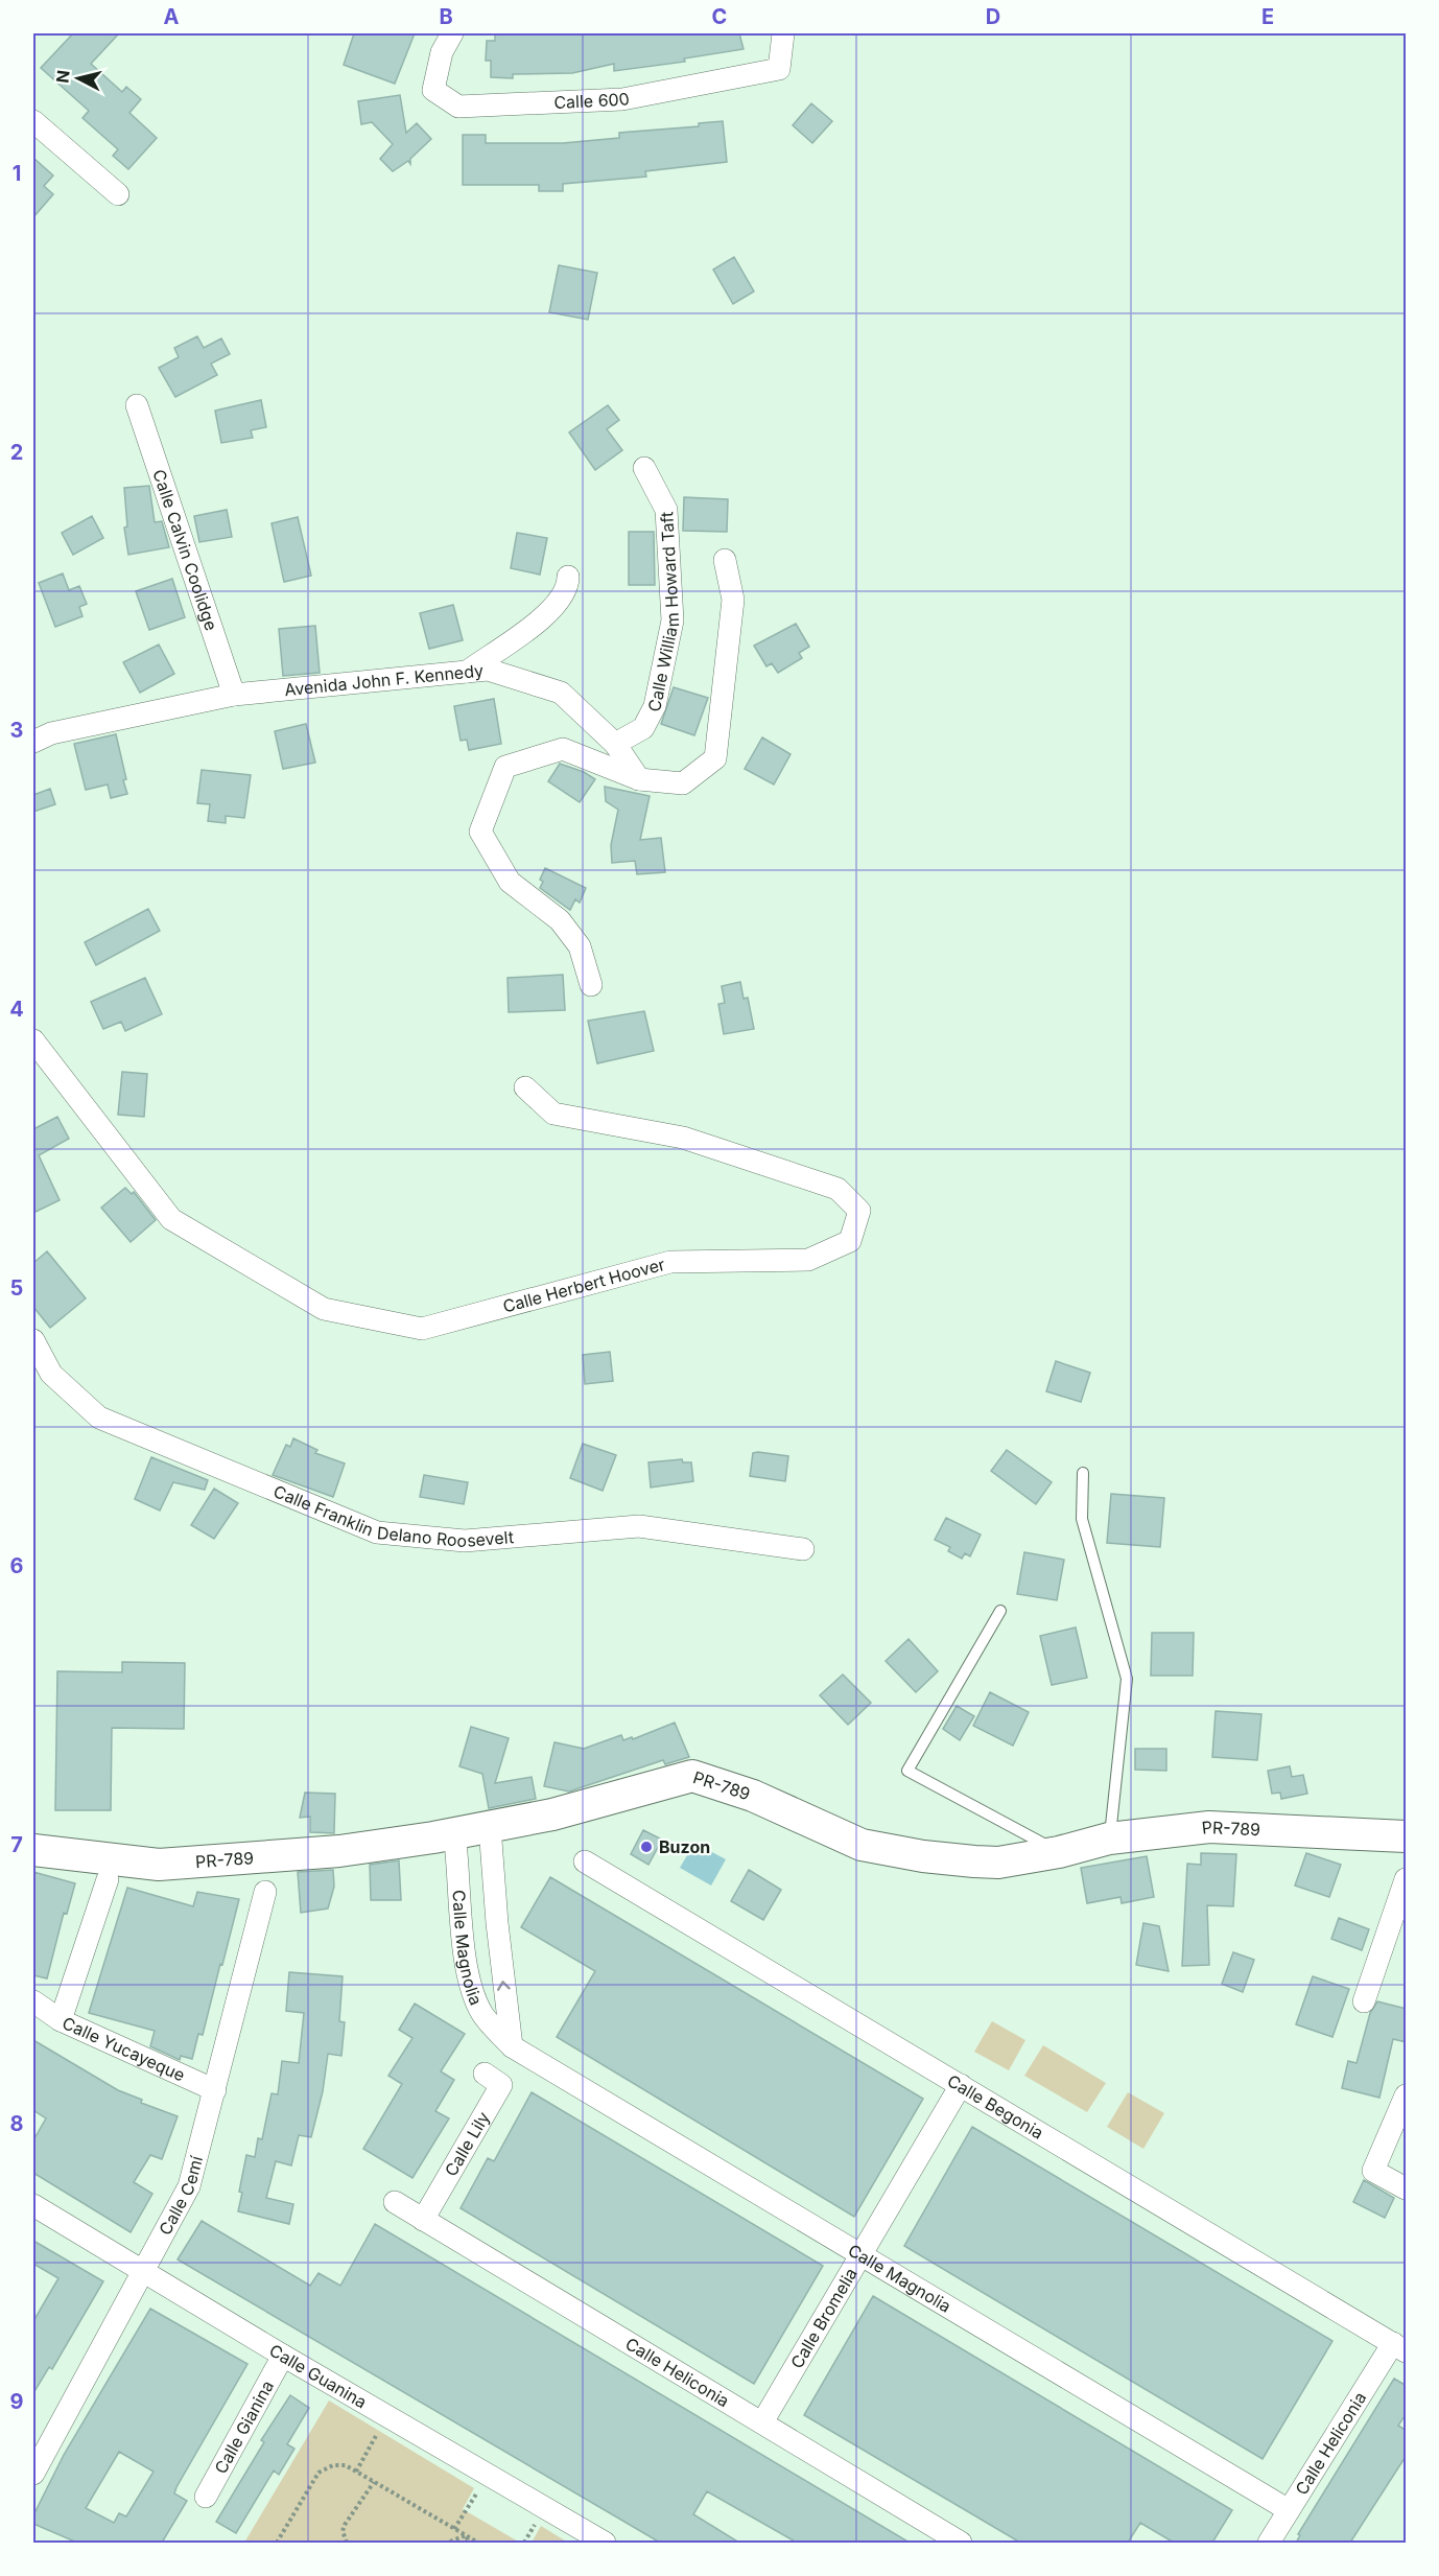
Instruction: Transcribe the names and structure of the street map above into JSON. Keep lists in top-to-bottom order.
{
  "streets": {
    "street": [
      "Calle 600",
      "Calle Calvin Coolidge",
      "Calle William Howard Taft",
      "Avenida John F. Kennedy",
      "Calle Herbert Hoover",
      "Calle Franklin Delano Roosevelt",
      "PR-789",
      "Calle Magnolia",
      "Calle Yucayeque",
      "Calle Begonia",
      "Calle Lily",
      "Calle Cemí",
      "Calle Bromelia",
      "Calle Heliconia",
      "Calle Guanina",
      "Calle Gianina"
    ]
  },
  "crossings": [
    ["Calle Calvin Coolidge", "Avenida John F. Kennedy"],
    ["Calle William Howard Taft", "Avenida John F. Kennedy"],
    ["PR-789", "Calle Magnolia"],
    ["Calle Magnolia", "Calle Bromelia"],
    ["Calle Magnolia", "Calle Heliconia"],
    ["Calle Yucayeque", "Calle Cemí"],
    ["Calle Begonia", "Calle Bromelia"],
    ["Calle Begonia", "Calle Heliconia"],
    ["Calle Lily", "Calle Heliconia"],
    ["Calle Cemí", "Calle Guanina"],
    ["Calle Bromelia", "Calle Heliconia"],
    ["Calle Guanina", "Calle Gianina"]
  ],
  "places": ["Buzon"],
  "north": "left",
  "grid": {
    "columns": [
      "A",
      "B",
      "C",
      "D",
      "E"
    ],
    "rows": [
      "1",
      "2",
      "3",
      "4",
      "5",
      "6",
      "7",
      "8",
      "9"
    ]
  }
}
